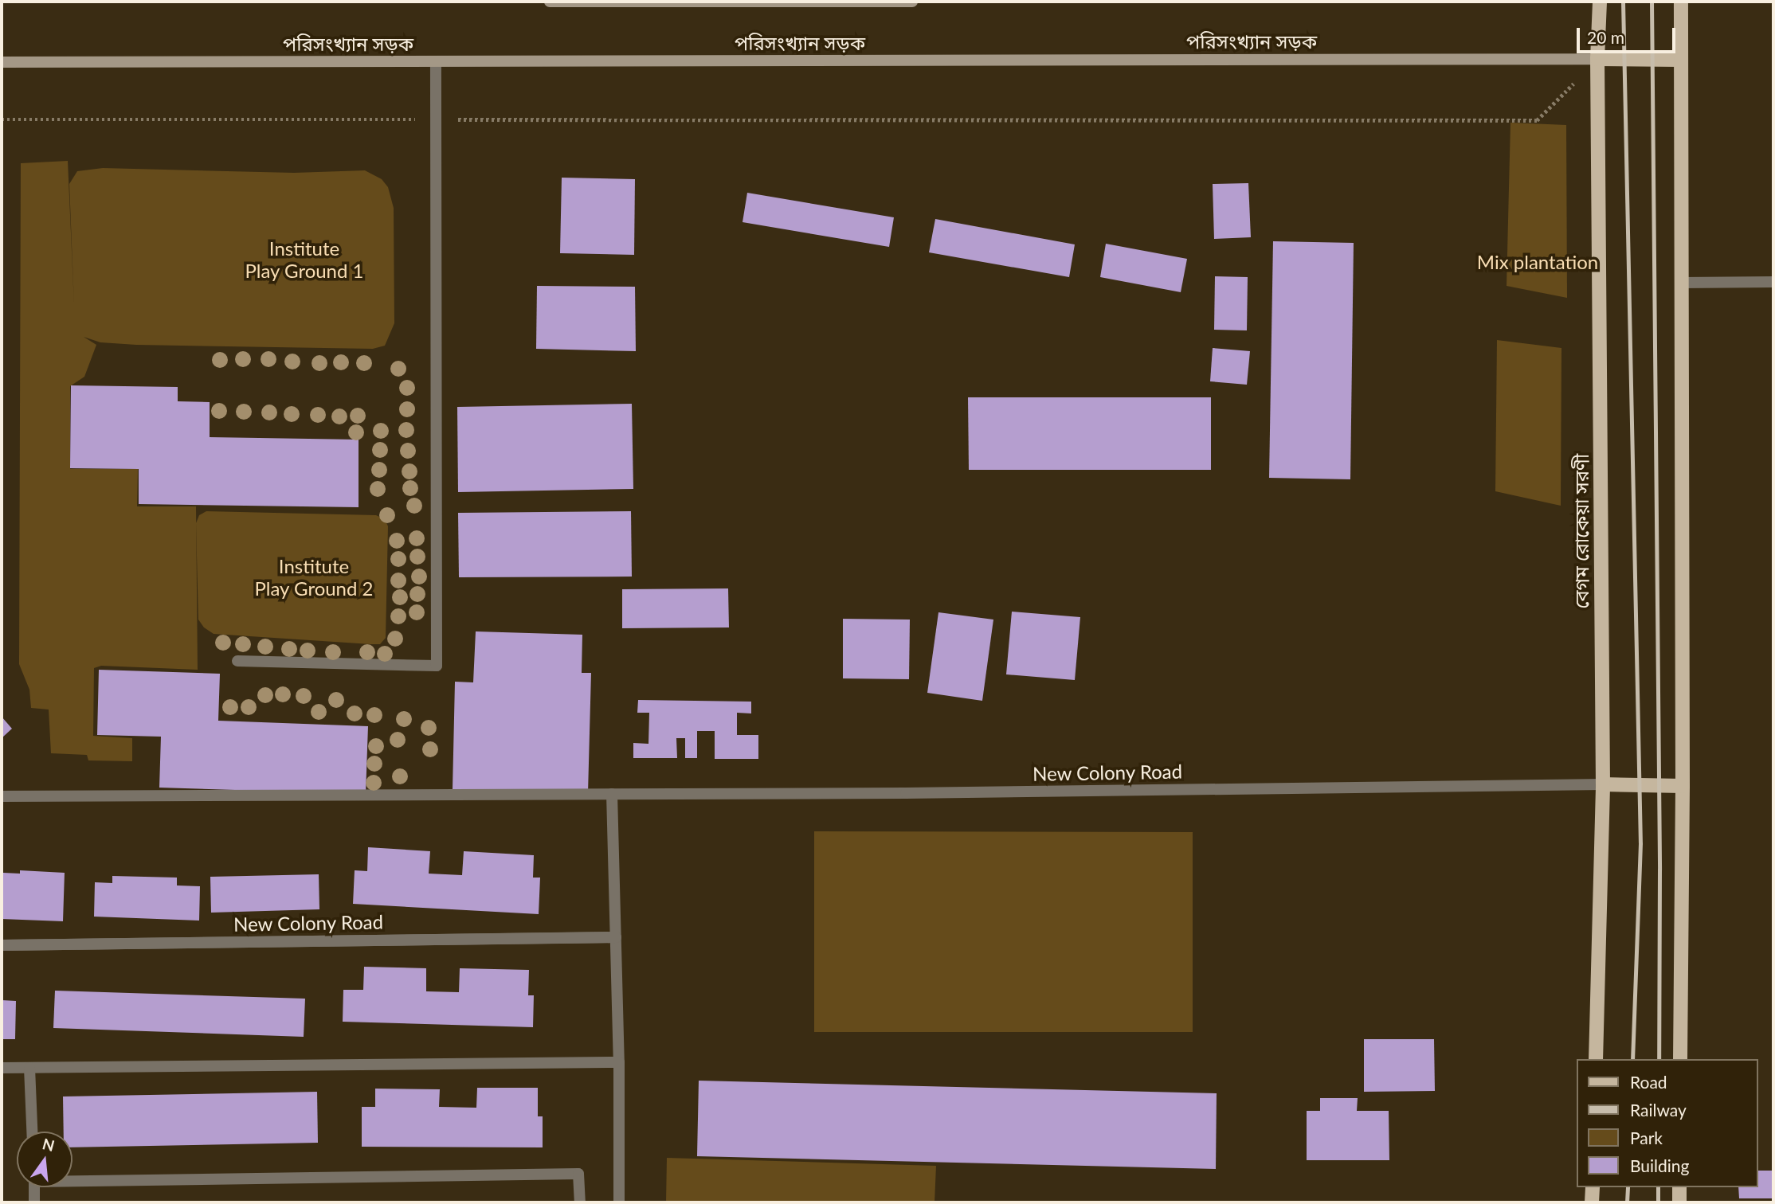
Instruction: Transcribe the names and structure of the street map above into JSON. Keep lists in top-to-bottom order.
{
  "streets": {
    "main road": ["বেগম রোকেয়া সরণী"],
    "street": ["পরিসংখ্যান সড়ক", "New Colony Road"]
  },
  "crossings": [
    ["পরিসংখ্যান সড়ক", "বেগম রোকেয়া সরণী"],
    ["বেগম রোকেয়া সরণী", "New Colony Road"]
  ],
  "parks": ["Institute Play Ground 1", "Mix plantation", "Institute Play Ground 2"],
  "legend": [
    "Road",
    "Railway",
    "Park",
    "Building"
  ],
  "scale_bar": "20 m",
  "north": "top"
}
